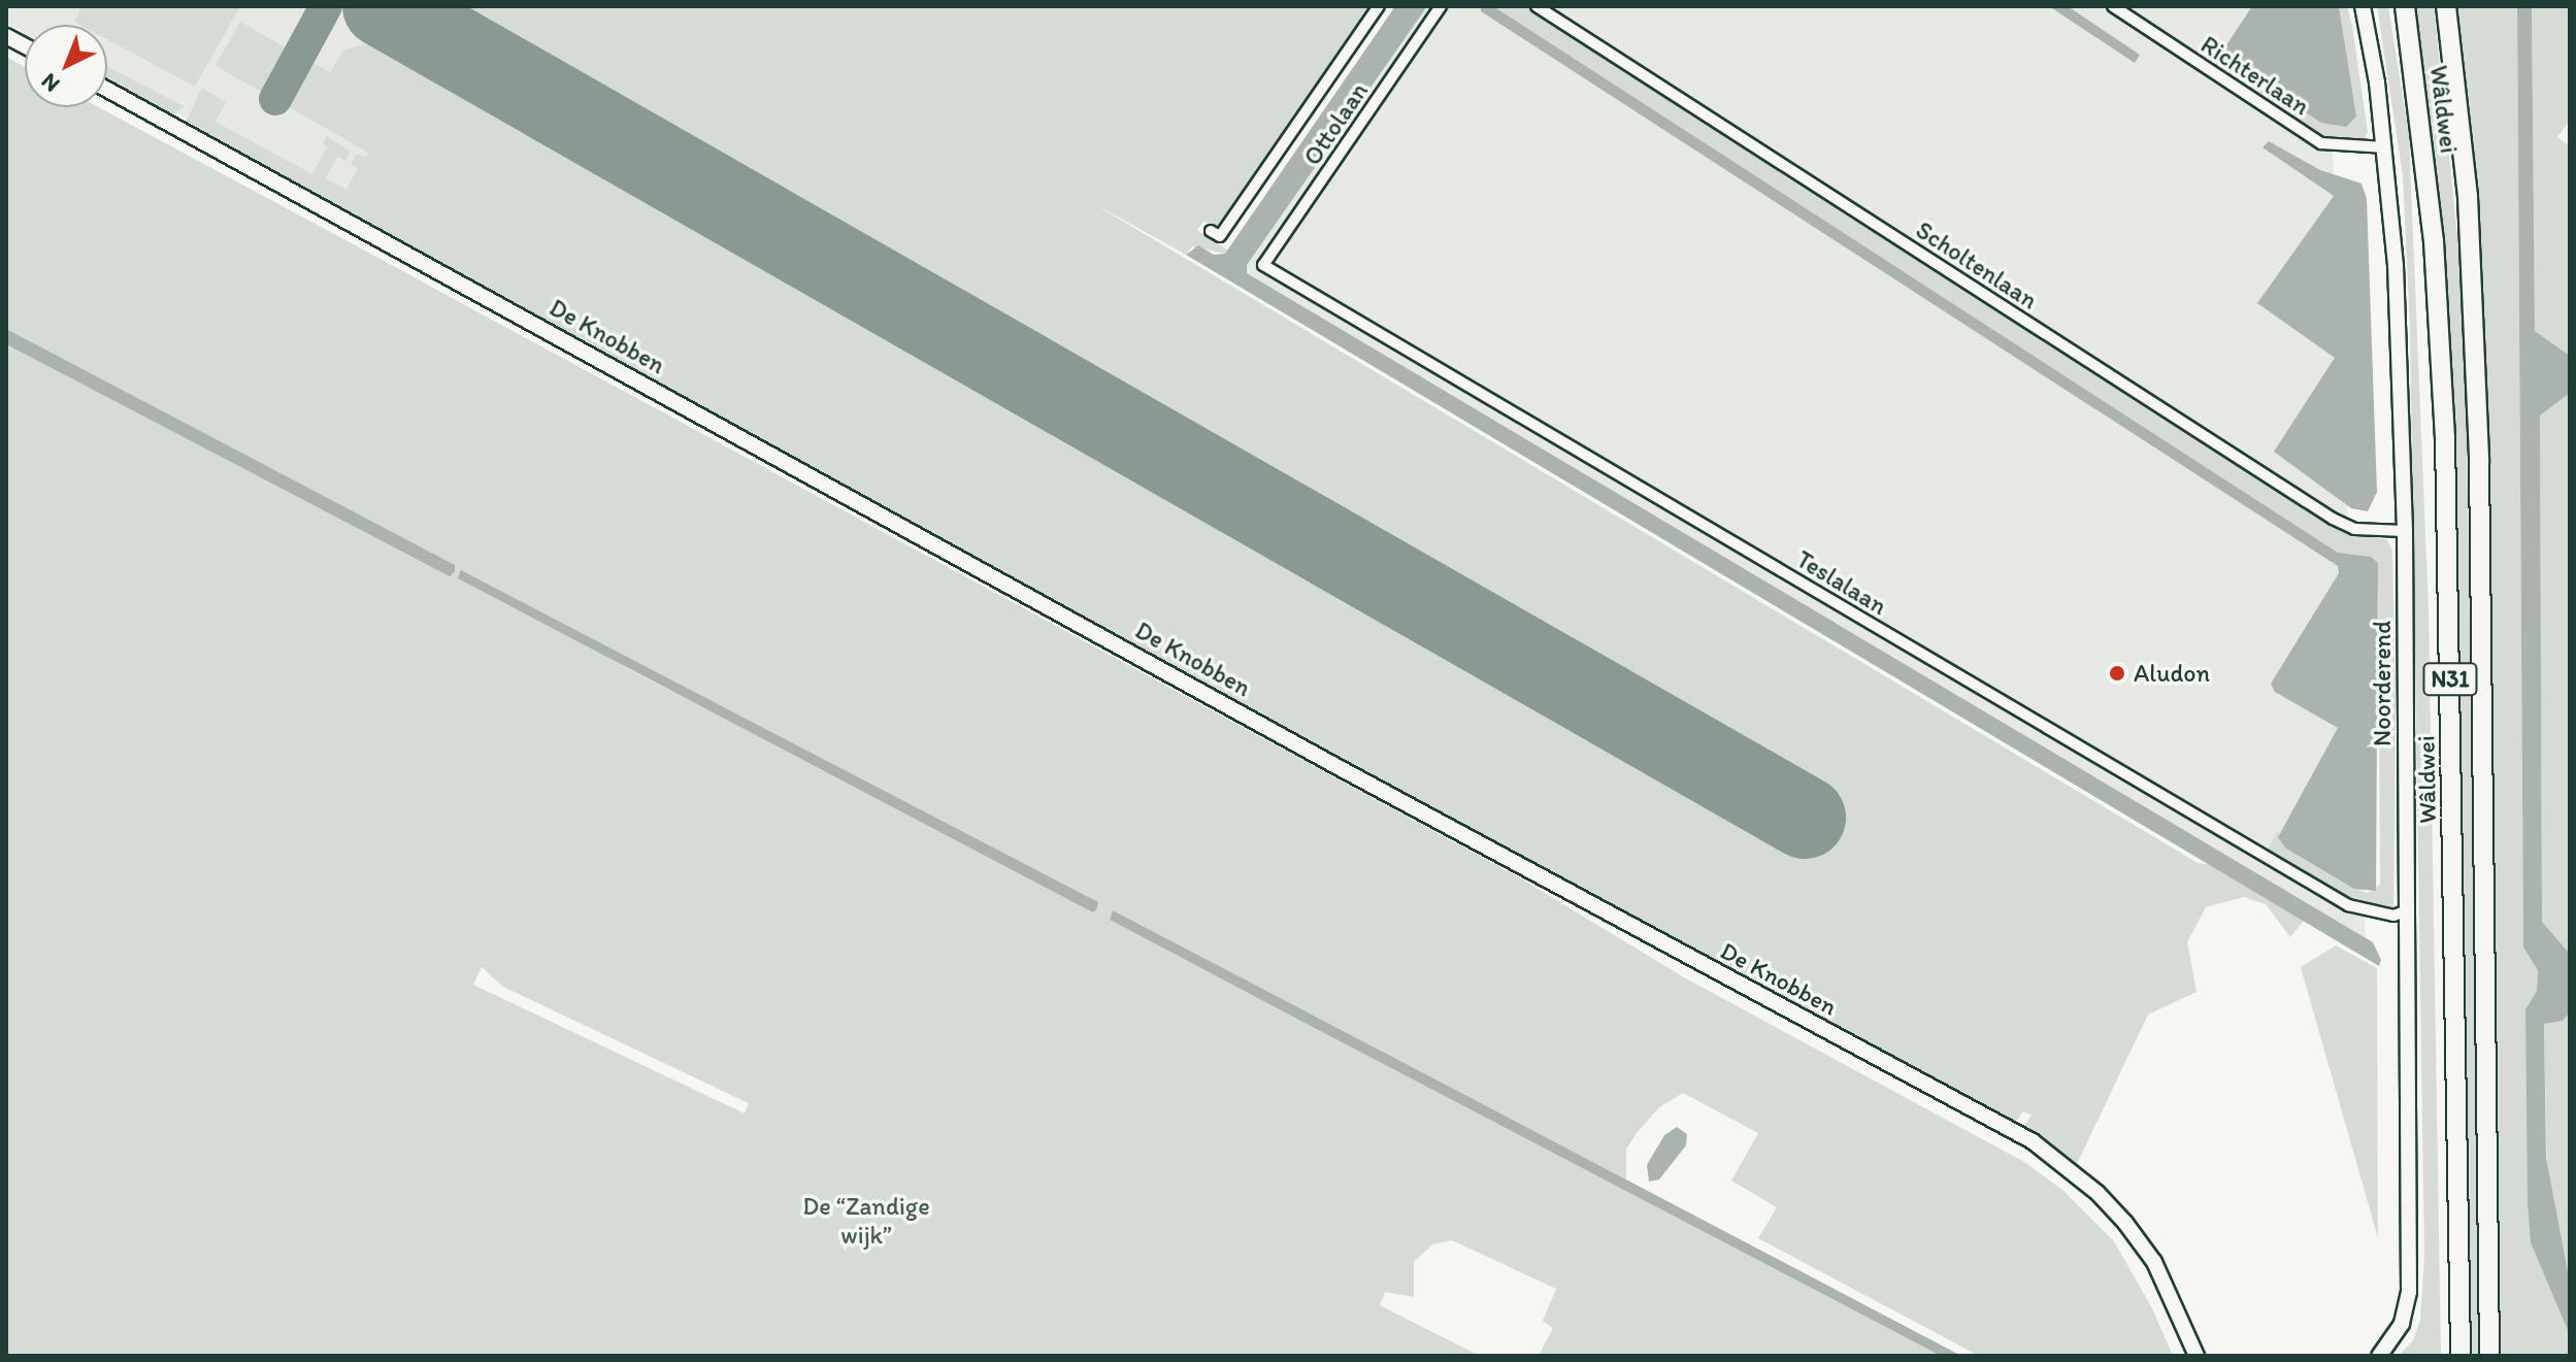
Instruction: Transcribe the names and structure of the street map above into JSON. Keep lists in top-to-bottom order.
{
  "streets": {
    "highway": ["Wâldwei", "N31"],
    "street": [
      "Richterlaan",
      "Ottolaan",
      "Scholtenlaan",
      "De Knobben",
      "Teslalaan",
      "Noorderend"
    ]
  },
  "crossings": [
    ["Richterlaan", "Noorderend"],
    ["Ottolaan", "Teslalaan"],
    ["Scholtenlaan", "Noorderend"],
    ["Teslalaan", "Noorderend"]
  ],
  "parks": ["De “Zandige wijk”"],
  "places": ["Aludon"],
  "north": "bottom left"
}
